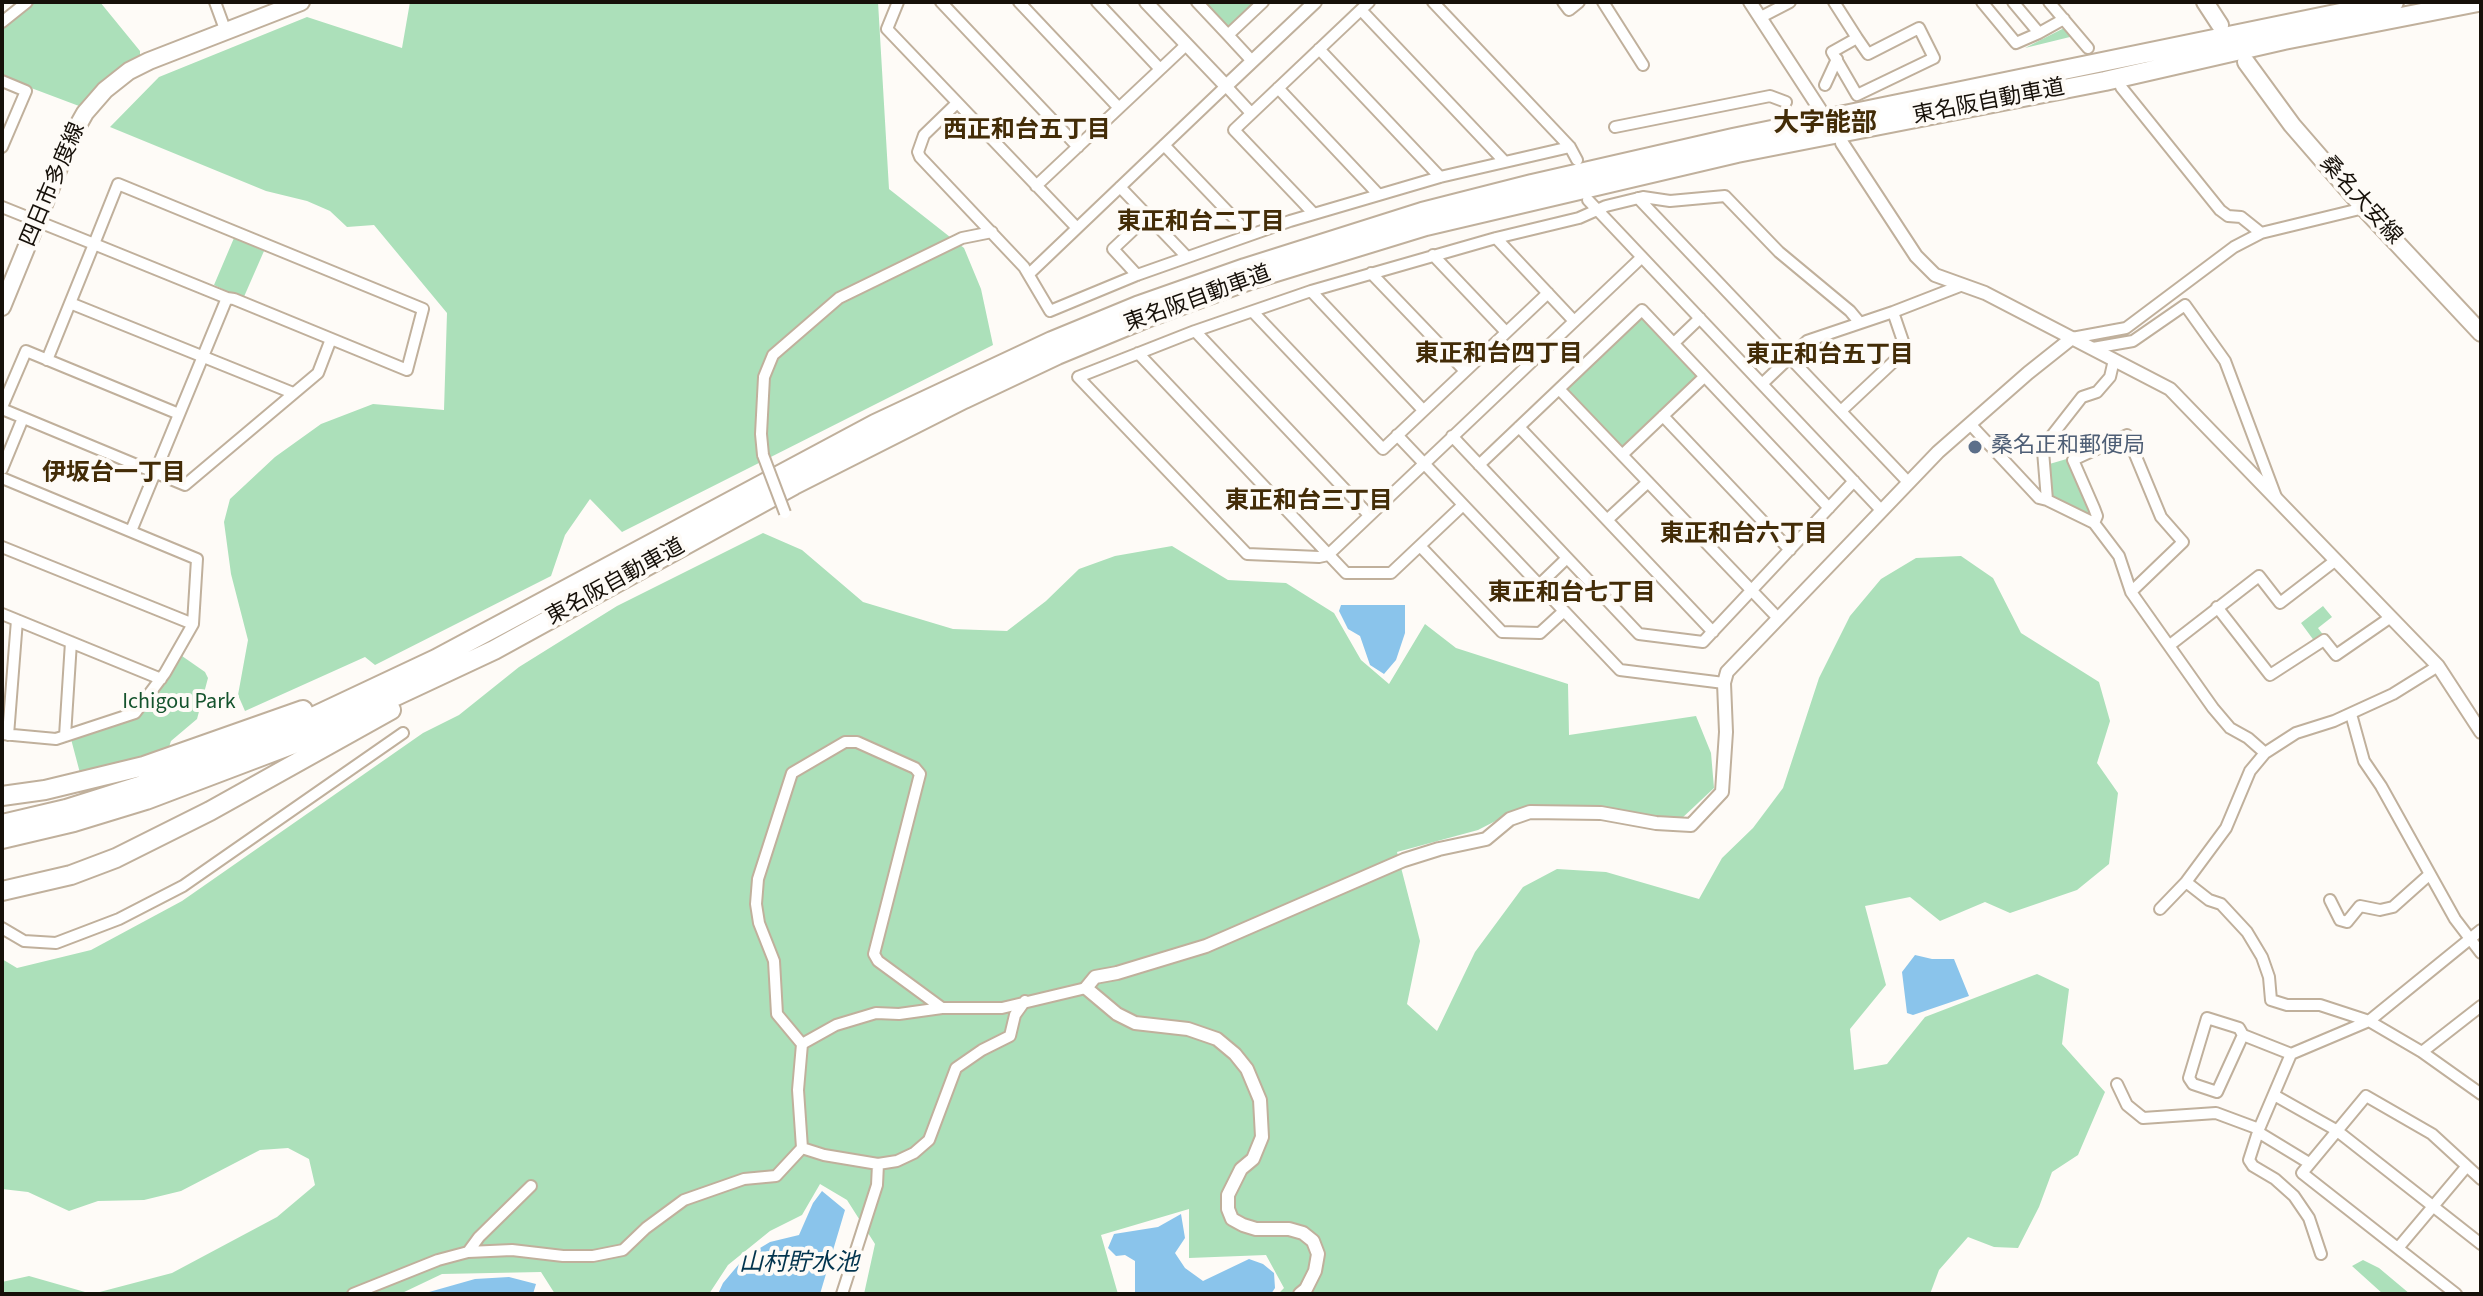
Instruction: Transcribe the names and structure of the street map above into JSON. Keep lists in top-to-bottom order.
{
  "streets": {
    "highway": ["東名阪自動車道"],
    "main road": ["四日市多度線", "桑名大安線"]
  },
  "districts": [
    "大字能部",
    "西正和台五丁目",
    "東正和台二丁目",
    "東正和台四丁目",
    "東正和台五丁目",
    "伊坂台一丁目",
    "東正和台三丁目",
    "東正和台六丁目",
    "東正和台七丁目"
  ],
  "water": ["山村貯水池"],
  "parks": ["Ichigou Park"],
  "places": ["桑名正和郵便局"]
}
